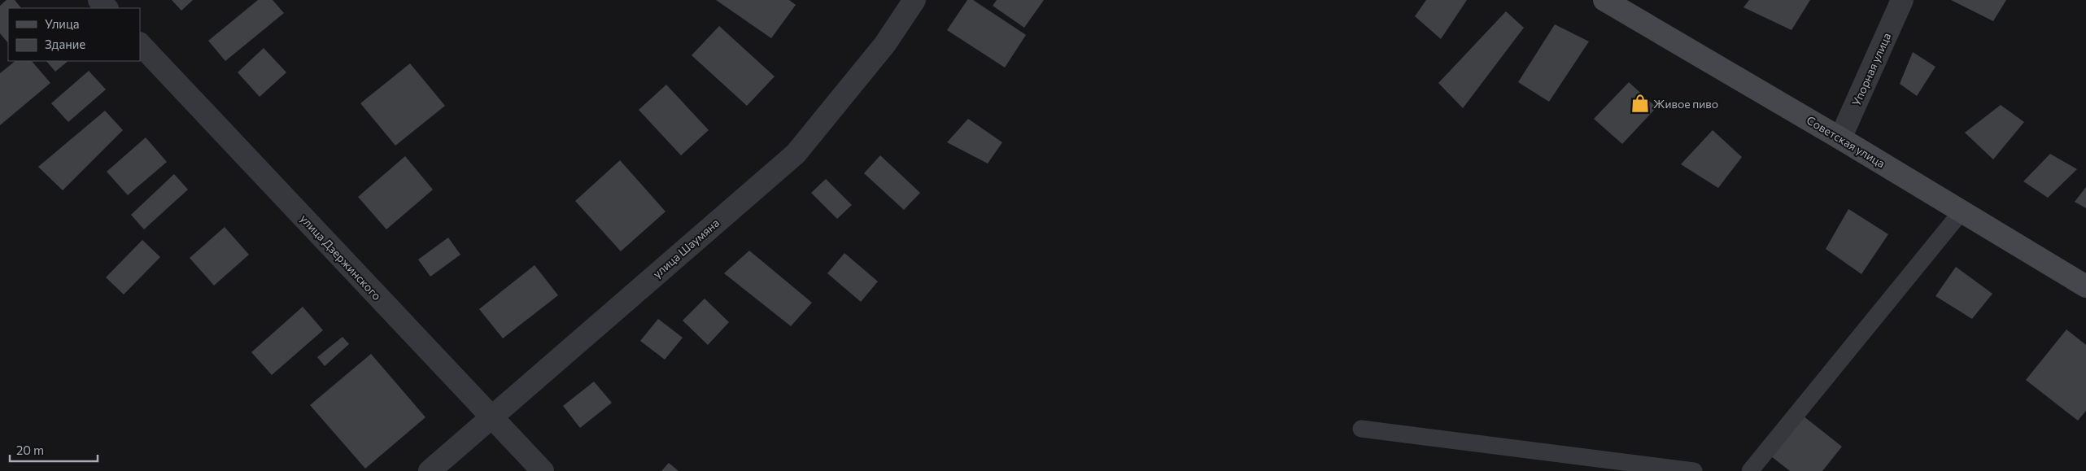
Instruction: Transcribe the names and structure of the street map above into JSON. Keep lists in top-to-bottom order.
{
  "streets": {
    "street": [
      "Упорная улица",
      "Советская улица",
      "улица Шаумяна",
      "улица Дзержинского"
    ]
  },
  "crossings": [
    ["Упорная улица", "Советская улица"],
    ["улица Шаумяна", "улица Дзержинского"]
  ],
  "places": {
    "shop": ["Живое пиво"]
  },
  "legend": ["Улица", "Здание"],
  "scale_bar": "20 m"
}
